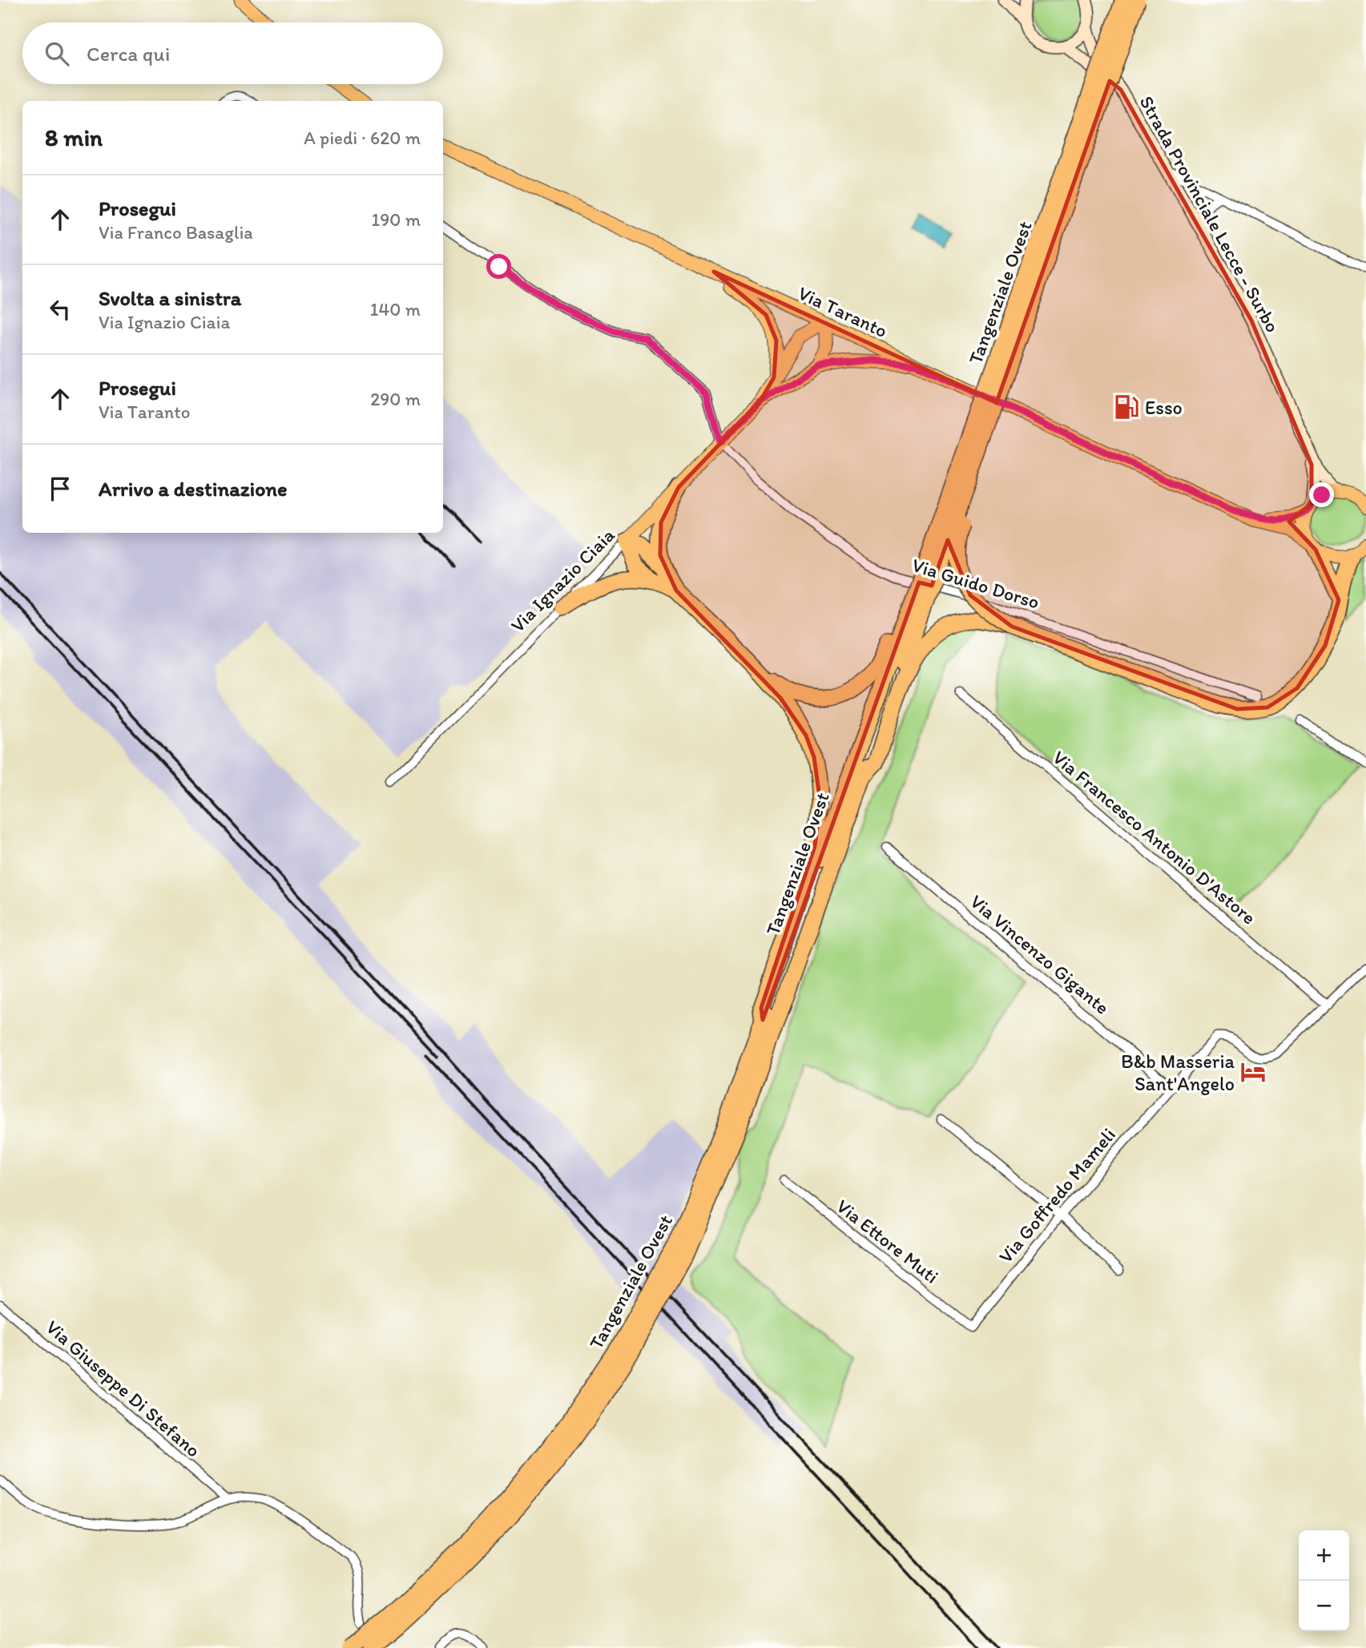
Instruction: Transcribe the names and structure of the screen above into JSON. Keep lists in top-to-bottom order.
{
  "streets": {
    "highway": ["Tangenziale Ovest"],
    "main road": ["Via Taranto", "Via Ignazio Ciaia"],
    "street": [
      "Strada Provinciale Lecce - Surbo",
      "Via Guido Dorso",
      "Via Francesco Antonio D'Astore",
      "Via Vincenzo Gigante",
      "Via Goffredo Mameli",
      "Via Ettore Muti",
      "Via Giuseppe Di Stefano"
    ]
  },
  "crossings": [
    ["Strada Provinciale Lecce - Surbo", "Via Taranto"],
    ["Via Taranto", "Via Ignazio Ciaia"],
    ["Via Ignazio Ciaia", "Via Guido Dorso"],
    ["Via Francesco Antonio D'Astore", "Via Goffredo Mameli"],
    ["Via Vincenzo Gigante", "Via Goffredo Mameli"],
    ["Via Goffredo Mameli", "Via Ettore Muti"]
  ],
  "places": {
    "fuel station": ["Esso"],
    "hotel": ["B&b Masseria Sant'Angelo"]
  },
  "page": {
    "search": "Cerca qui",
    "heading": ["8 min", "A piedi · 620 m"],
    "list": [
      ["Prosegui", "Via Franco Basaglia", "190 m"],
      ["Svolta a sinistra", "Via Ignazio Ciaia", "140 m"],
      ["Prosegui", "Via Taranto", "290 m"],
      "Arrivo a destinazione"
    ],
    "map_buttons": ["+", "−"]
  }
}
